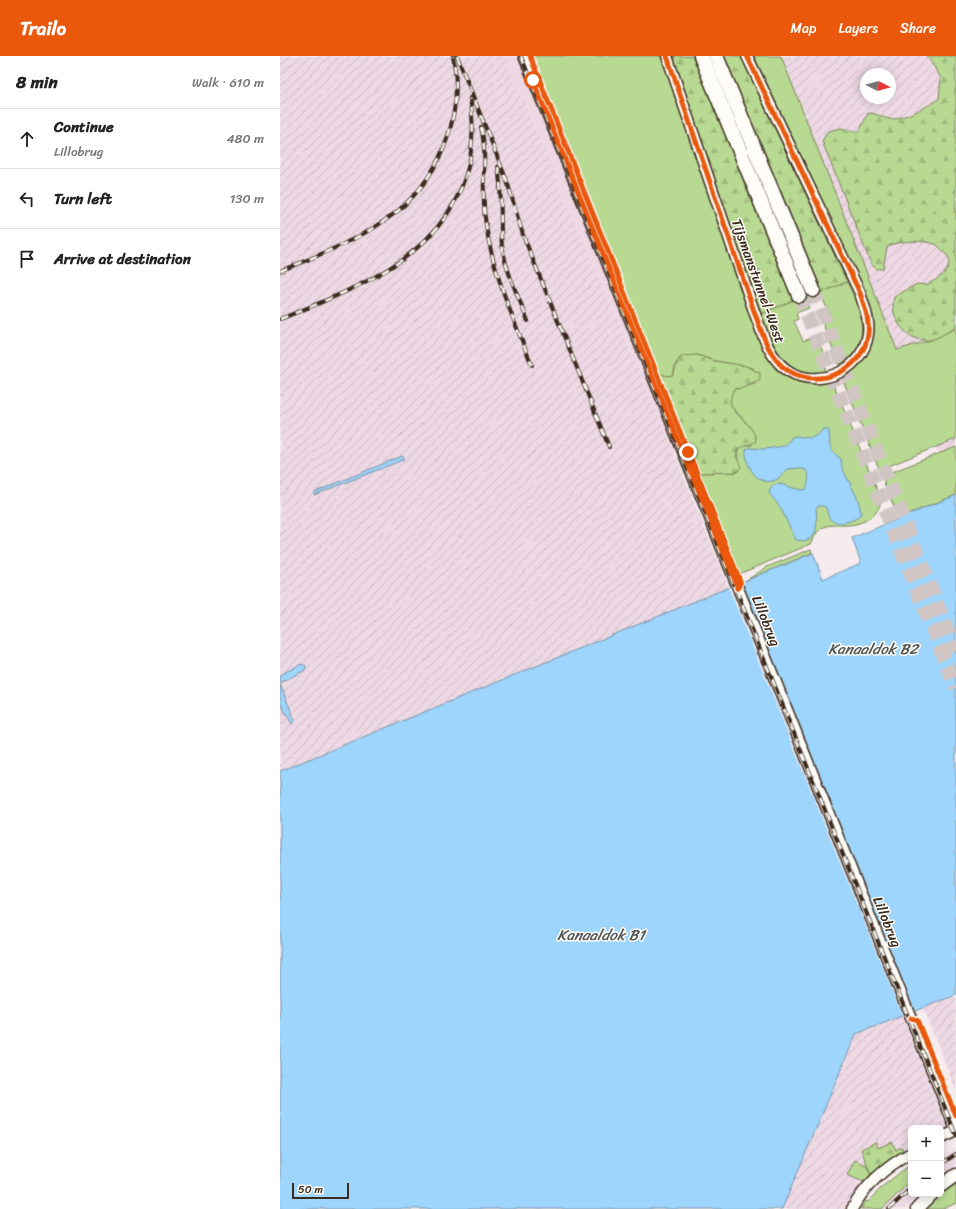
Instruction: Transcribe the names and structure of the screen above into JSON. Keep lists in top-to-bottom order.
{
  "streets": {
    "street": ["Tijsmanstunnel-West", "Lillobrug"]
  },
  "water": ["Kanaaldok B2", "Kanaaldok B1"],
  "scale_bar": "50 m",
  "north": "right",
  "page": {
    "header": "Trailo",
    "nav": ["Map", "Layers", "Share"],
    "heading": ["8 min", "Walk · 610 m"],
    "list": [
      ["Continue", "Lillobrug", "480 m"],
      ["Turn left", "130 m"],
      "Arrive at destination"
    ],
    "map_buttons": ["+", "−"],
    "scale": "50 m"
  }
}
